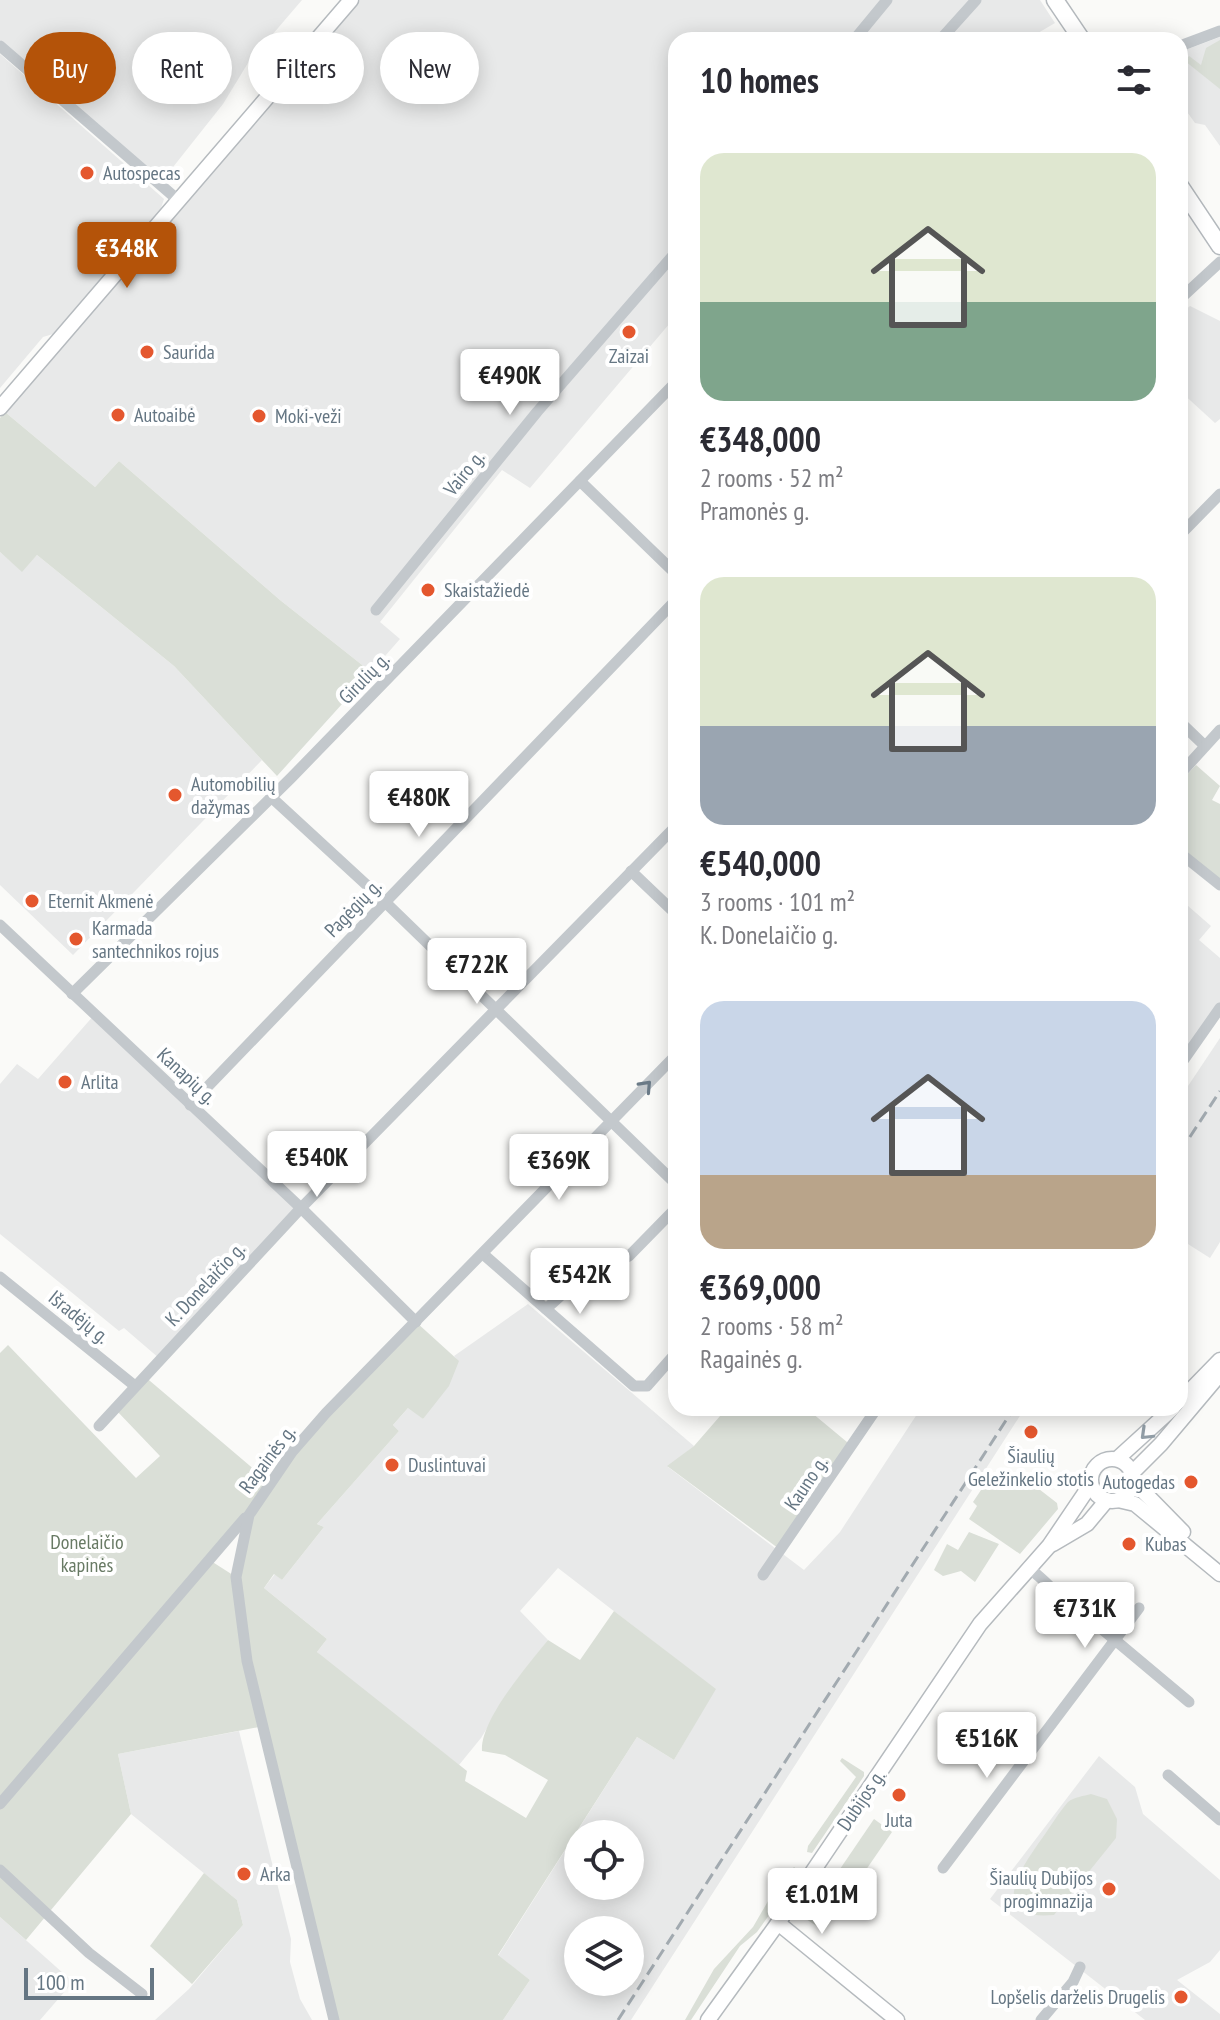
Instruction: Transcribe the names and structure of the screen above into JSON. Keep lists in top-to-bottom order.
{
  "streets": {
    "main road": ["Dubijos g."],
    "street": [
      "Vairo g.",
      "Girulių g.",
      "Pagėgių g.",
      "Kanapių g.",
      "K. Donelaičio g.",
      "Išradėjų g.",
      "Ragainės g.",
      "Kauno g."
    ]
  },
  "crossings": [
    ["Girulių g.", "Kanapių g."],
    ["Pagėgių g.", "Kanapių g."],
    ["Kanapių g.", "K. Donelaičio g."],
    ["Kanapių g.", "Ragainės g."],
    ["K. Donelaičio g.", "Išradėjų g."]
  ],
  "parks": ["Donelaičio kapinės"],
  "places": [
    "Autospecas",
    "Zaizai",
    "Saurida",
    "Autoaibė",
    "Moki-veži",
    "Skaistažiedė",
    "Automobilių dažymas",
    "Eternit Akmenė",
    "Karmada santechnikos rojus",
    "Arlita",
    "Šiaulių Geležinkelio stotis",
    "Duslintuvai",
    "Autogedas",
    "Kubas",
    "Juta",
    "Arka",
    "Šiaulių Dubijos progimnazija",
    "Lopšelis darželis Drugelis"
  ],
  "scale_bar": "100 m",
  "page": {
    "chip": [
      "Buy",
      "Rent",
      "Filters",
      "New"
    ],
    "heading": "10 homes",
    "list": [
      {
        "name": "€348,000",
        "note": "2 rooms · 52 m² · Pramonės g."
      },
      {
        "name": "€540,000",
        "note": "3 rooms · 101 m² · K. Donelaičio g."
      },
      {
        "name": "€369,000",
        "note": "2 rooms · 58 m² · Ragainės g."
      }
    ],
    "price": [
      "€348K",
      "€490K",
      "€480K",
      "€722K",
      "€540K",
      "€369K",
      "€542K",
      "€731K",
      "€516K",
      "€1.01M"
    ],
    "scale": "100 m"
  }
}
